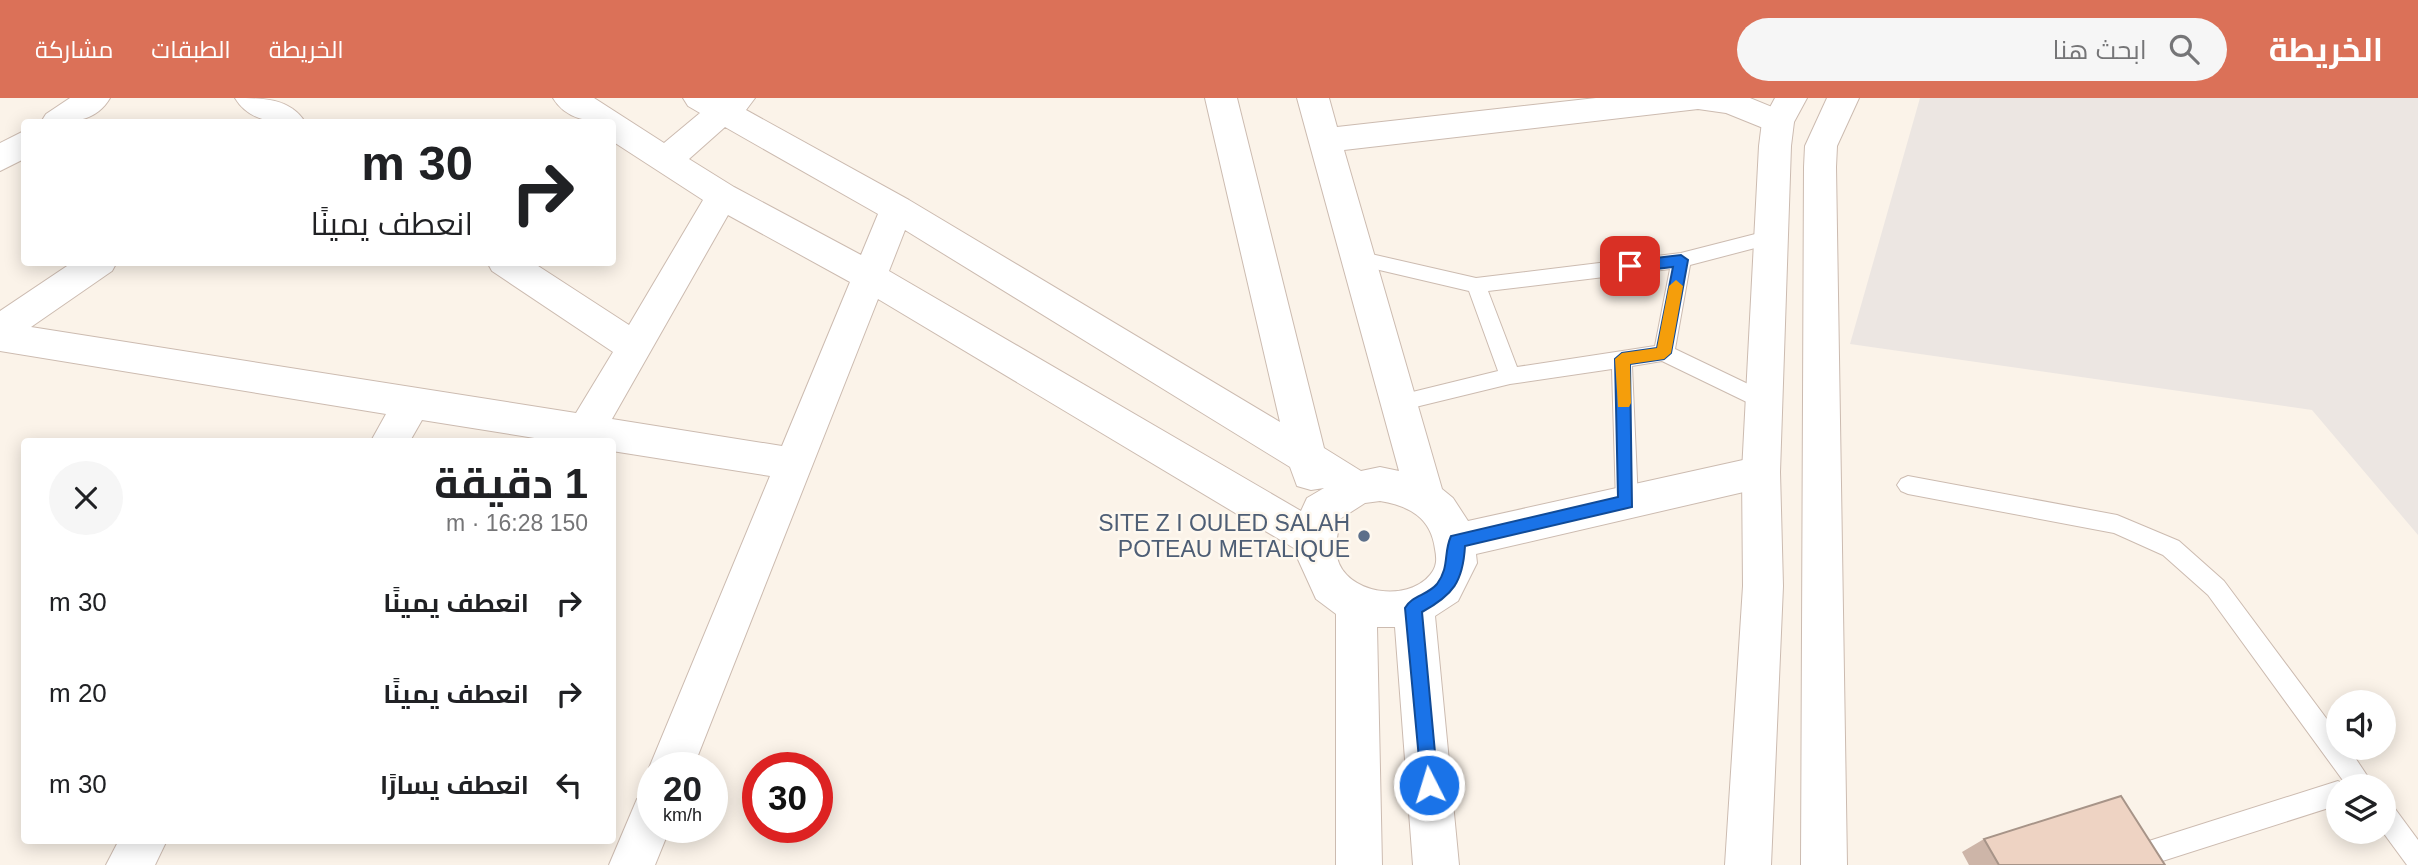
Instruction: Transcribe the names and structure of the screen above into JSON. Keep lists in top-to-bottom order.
{
  "places": ["SITE Z I OULED SALAH POTEAU METALIQUE"],
  "page": {
    "header": "الخريطة",
    "search": "ابحث هنا",
    "nav": ["الخريطة", "الطبقات", "مشاركة"],
    "turn": ["30 m", "انعطف يمينًا"],
    "heading": ["1 دقيقة", "150 m · 16:28"],
    "list": [
      {
        "name": "انعطف يمينًا",
        "value": "30 m"
      },
      {
        "name": "انعطف يمينًا",
        "value": "20 m"
      },
      {
        "name": "انعطف يسارًا",
        "value": "30 m"
      }
    ],
    "speed": "20 km/h",
    "limit": "30"
  }
}
